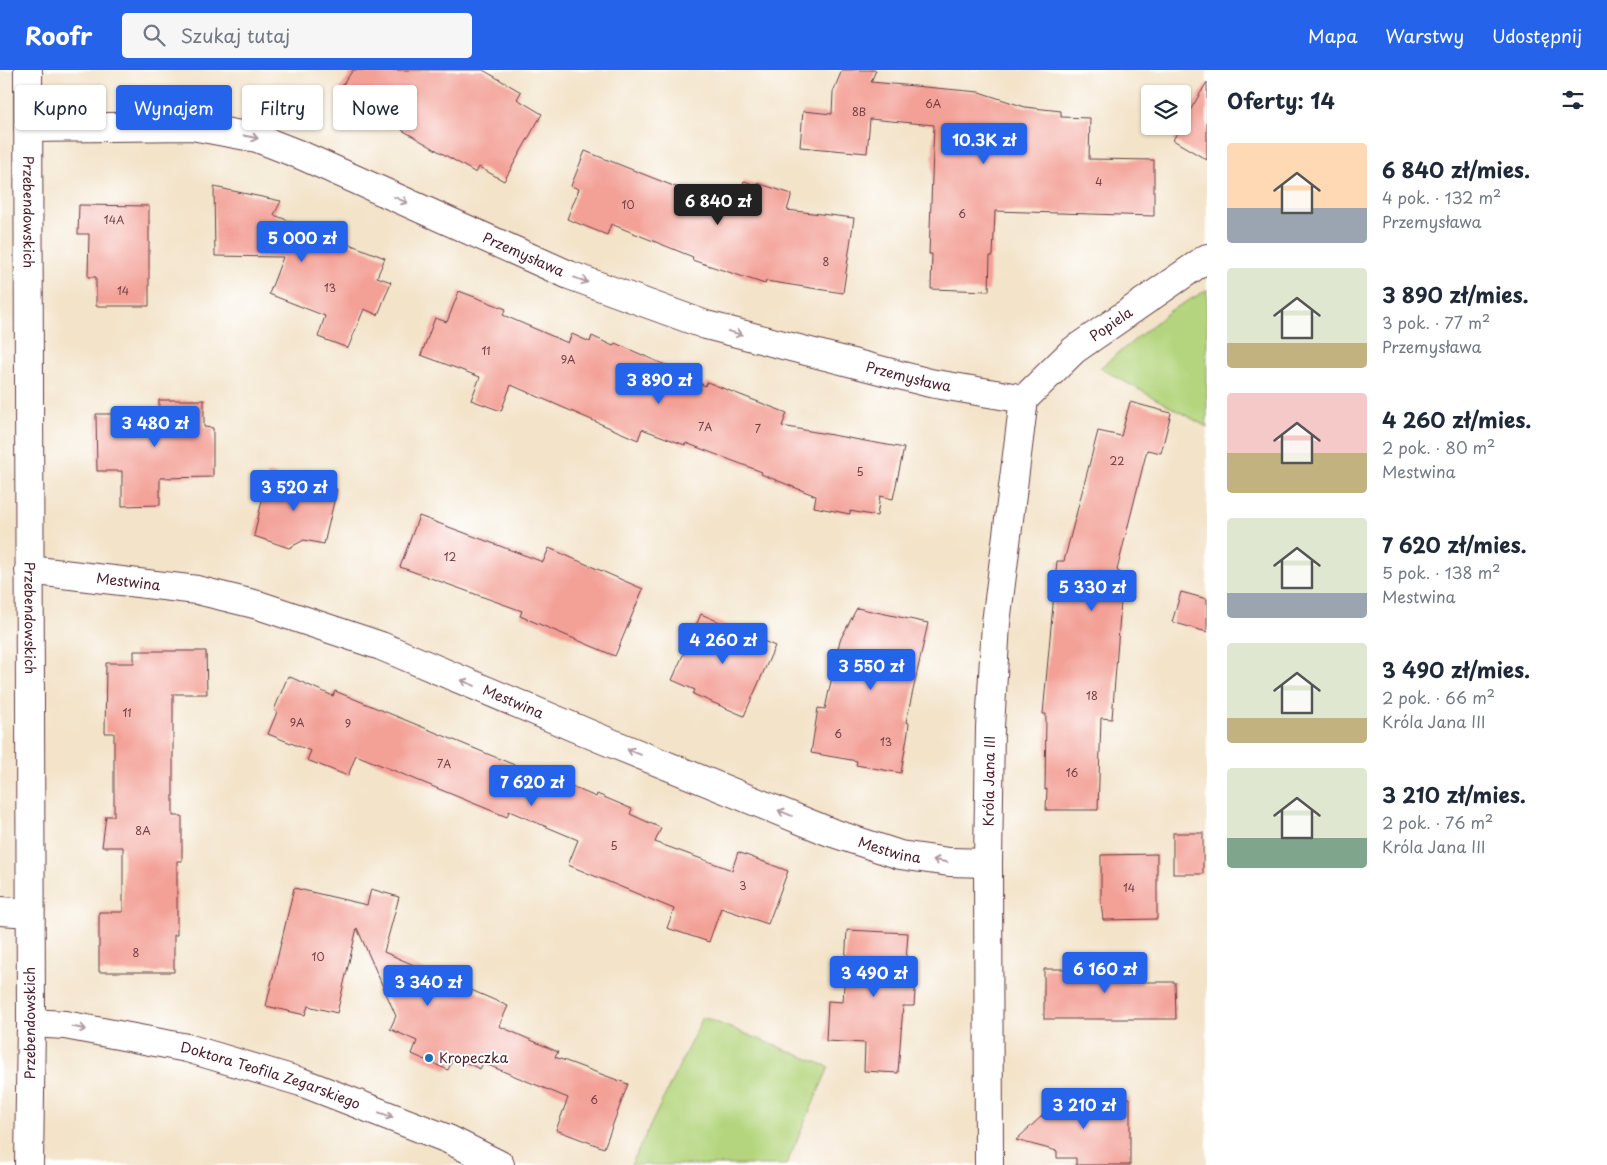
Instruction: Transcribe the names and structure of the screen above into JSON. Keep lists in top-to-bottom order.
{
  "streets": {
    "street": [
      "Przebendowskich",
      "Przemysława",
      "Popiela",
      "Mestwina",
      "Króla Jana III",
      "Doktora Teofila Zegarskiego"
    ]
  },
  "crossings": [
    ["Przebendowskich", "Mestwina"],
    ["Przebendowskich", "Doktora Teofila Zegarskiego"],
    ["Przemysława", "Popiela"],
    ["Przemysława", "Króla Jana III"],
    ["Popiela", "Króla Jana III"],
    ["Mestwina", "Króla Jana III"]
  ],
  "one_way": ["Przemysława", "Mestwina", "Doktora Teofila Zegarskiego"],
  "places": ["Kropeczka"],
  "house_numbers": [
    "6A",
    "8B",
    "4",
    "10",
    "6",
    "14A",
    "8",
    "13",
    "14",
    "11",
    "9A",
    "7A",
    "7",
    "22",
    "5",
    "12",
    "18",
    "11",
    "9A",
    "9",
    "6",
    "13",
    "7A",
    "16",
    "8A",
    "5",
    "3",
    "14",
    "8",
    "10",
    "6"
  ],
  "page": {
    "header": "Roofr",
    "search": "Szukaj tutaj",
    "nav": ["Mapa", "Warstwy", "Udostępnij"],
    "heading": "Oferty: 14",
    "chip": [
      "Kupno",
      "Wynajem",
      "Filtry",
      "Nowe"
    ],
    "price": [
      "10.3K zł",
      "6 840 zł",
      "5 000 zł",
      "3 890 zł",
      "3 480 zł",
      "3 520 zł",
      "5 330 zł",
      "4 260 zł",
      "3 550 zł",
      "7 620 zł",
      "6 160 zł",
      "3 490 zł",
      "3 340 zł",
      "3 210 zł"
    ],
    "list": [
      {
        "name": "6 840 zł/mies.",
        "note": "4 pok. · 132 m² · Przemysława"
      },
      {
        "name": "3 890 zł/mies.",
        "note": "3 pok. · 77 m² · Przemysława"
      },
      {
        "name": "4 260 zł/mies.",
        "note": "2 pok. · 80 m² · Mestwina"
      },
      {
        "name": "7 620 zł/mies.",
        "note": "5 pok. · 138 m² · Mestwina"
      },
      {
        "name": "3 490 zł/mies.",
        "note": "2 pok. · 66 m² · Króla Jana III"
      },
      {
        "name": "3 210 zł/mies.",
        "note": "2 pok. · 76 m² · Króla Jana III"
      }
    ]
  }
}
